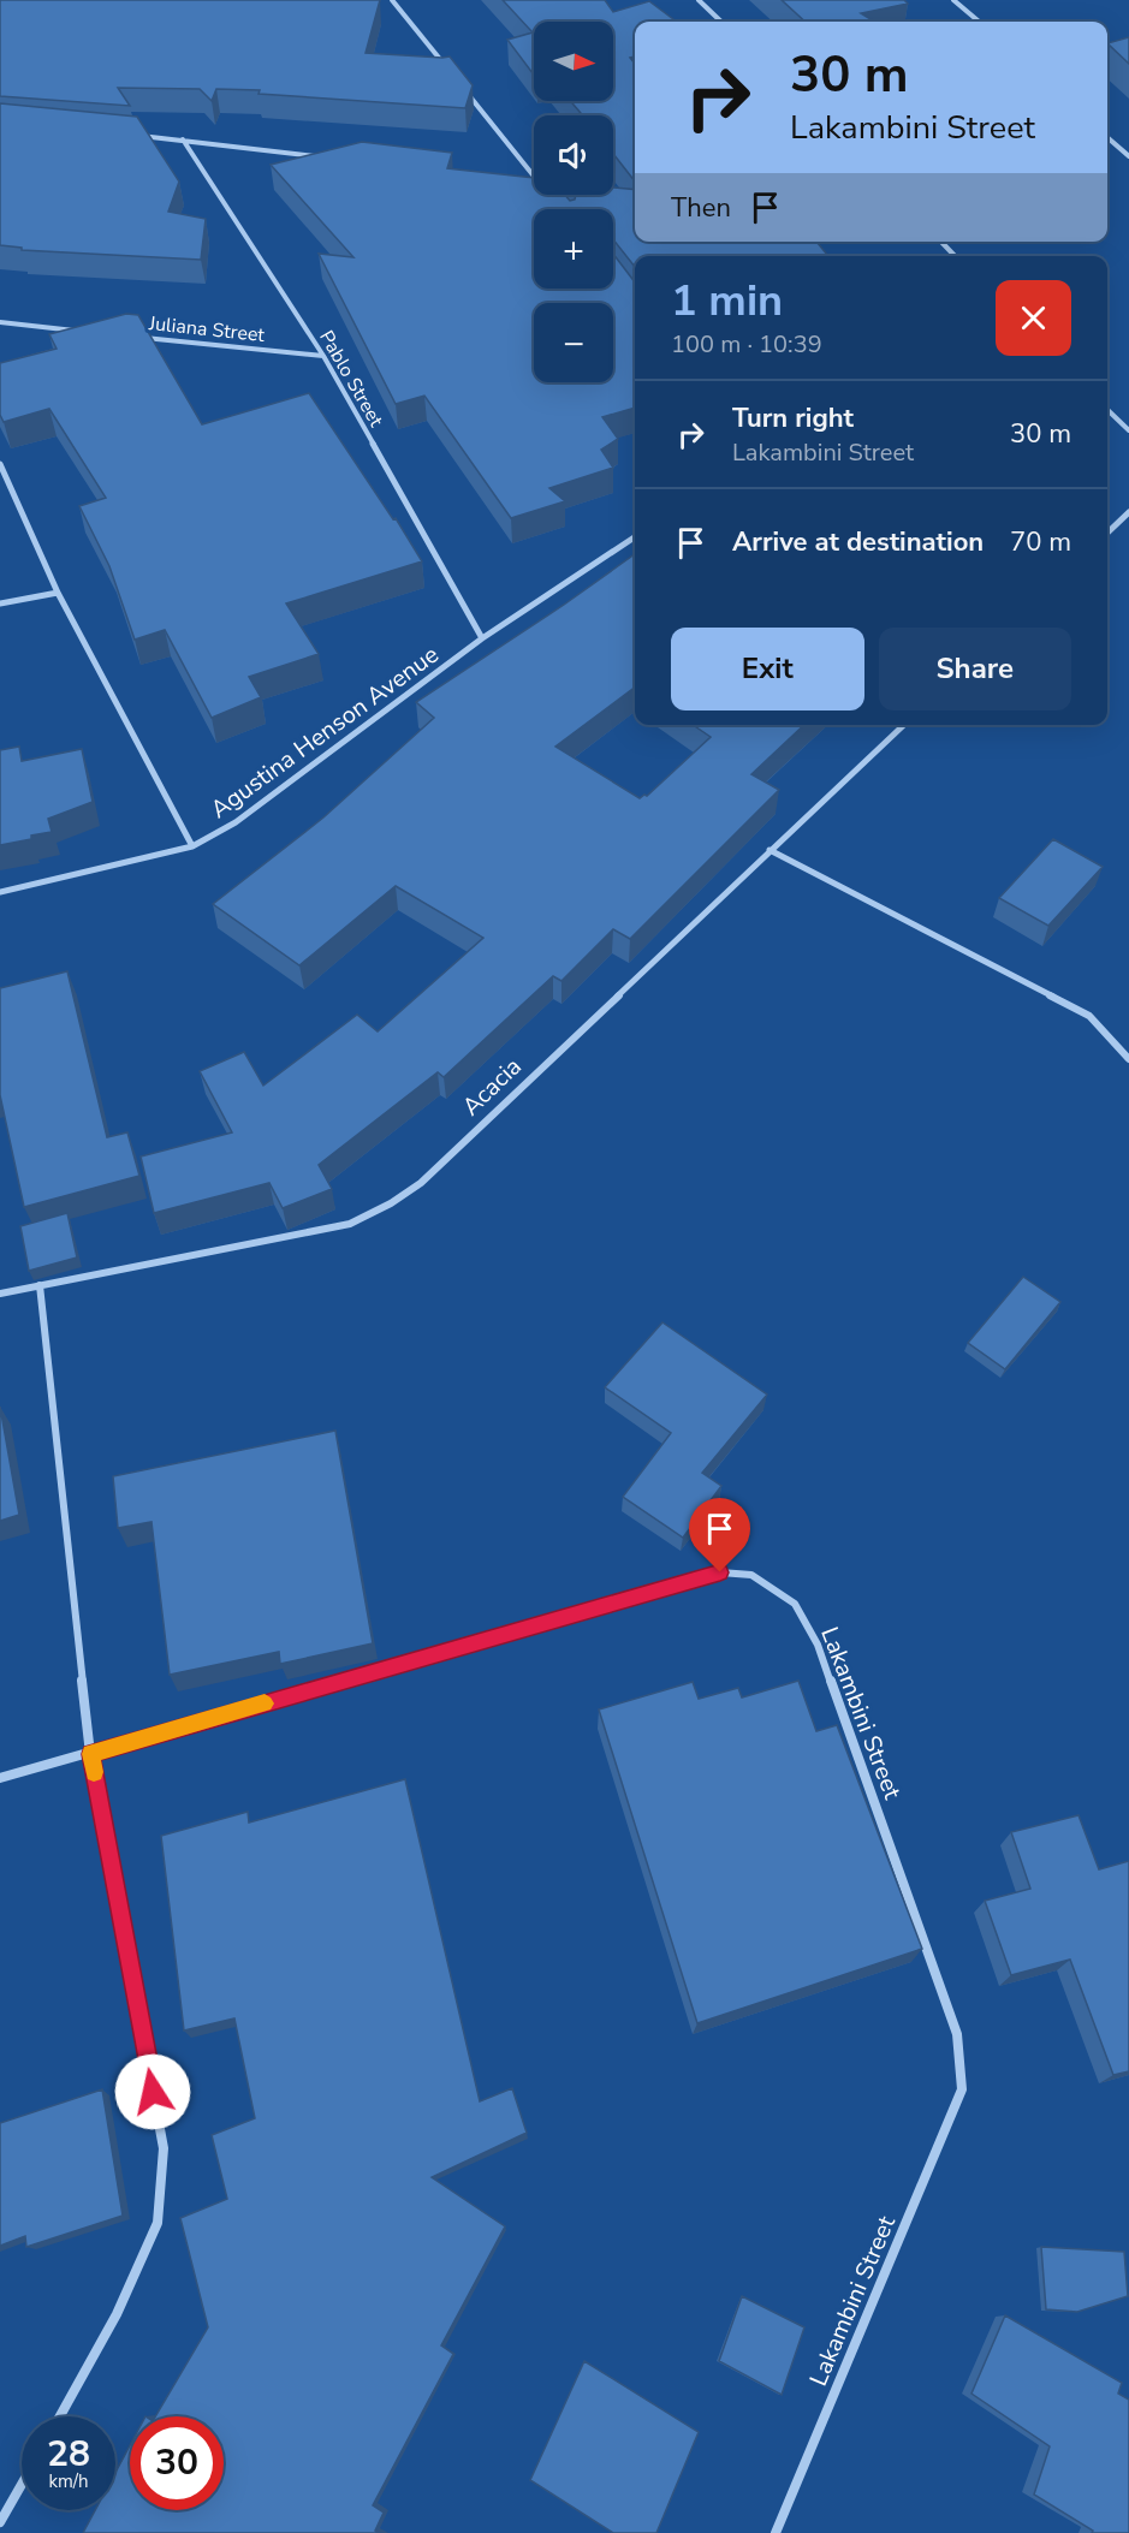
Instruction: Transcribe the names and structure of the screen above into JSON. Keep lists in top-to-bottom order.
{
  "streets": {
    "street": [
      "Juliana Street",
      "Pablo Street",
      "Agustina Henson Avenue",
      "Acacia",
      "Lakambini Street"
    ]
  },
  "crossings": [
    ["Juliana Street", "Pablo Street"],
    ["Pablo Street", "Agustina Henson Avenue"]
  ],
  "north": "right",
  "page": {
    "map_buttons": ["+", "−"],
    "turn": ["30 m", "Lakambini Street"],
    "then": "Then",
    "heading": ["1 min", "100 m · 10:39"],
    "list": [
      {
        "name": "Turn right",
        "note": "Lakambini Street",
        "value": "30 m"
      },
      {
        "name": "Arrive at destination",
        "value": "70 m"
      }
    ],
    "buttons": ["Exit", "Share"],
    "speed": "28 km/h",
    "limit": "30"
  }
}
